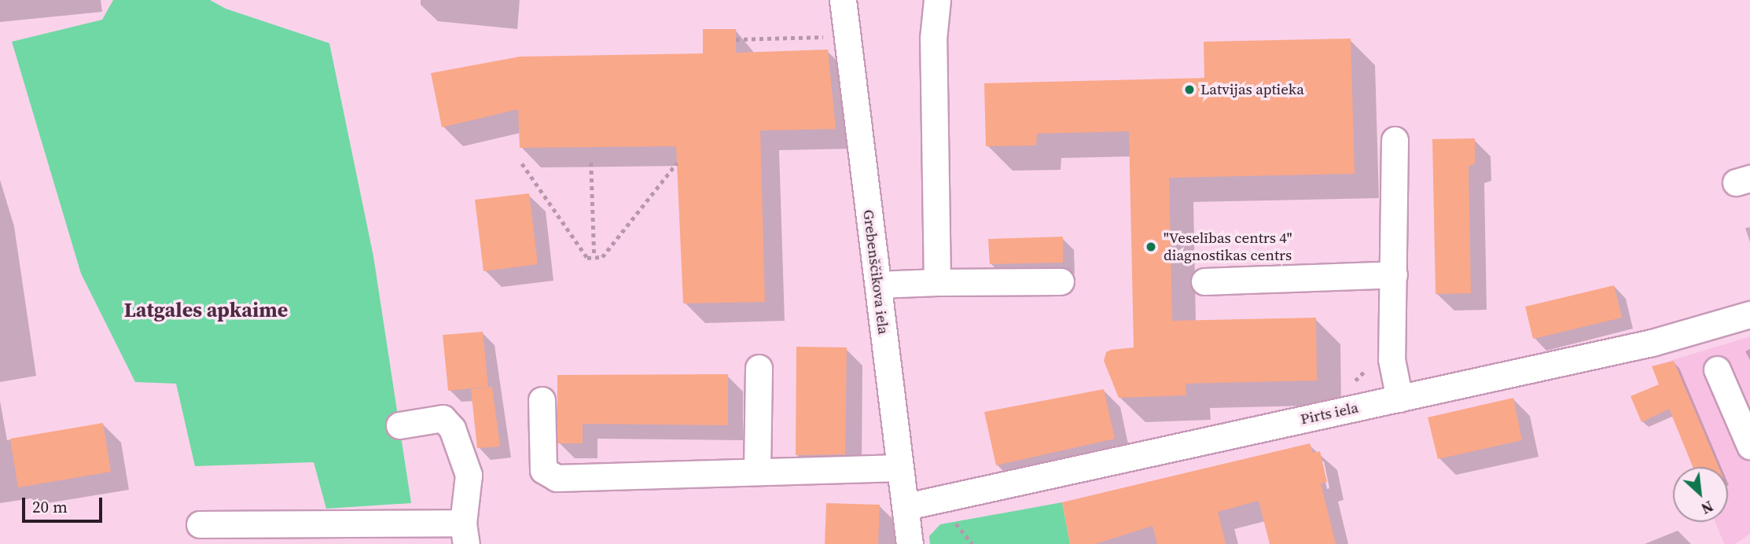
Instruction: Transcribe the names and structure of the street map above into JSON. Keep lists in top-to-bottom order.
{
  "streets": {
    "street": ["Grebenščikova iela", "Pirts iela"]
  },
  "crossings": [
    ["Grebenščikova iela", "Pirts iela"]
  ],
  "districts": ["Latgales apkaime"],
  "places": ["Latvijas aptieka", "\"Veselības centrs 4\" diagnostikas centrs"],
  "scale_bar": "20 m",
  "north": "bottom right"
}
